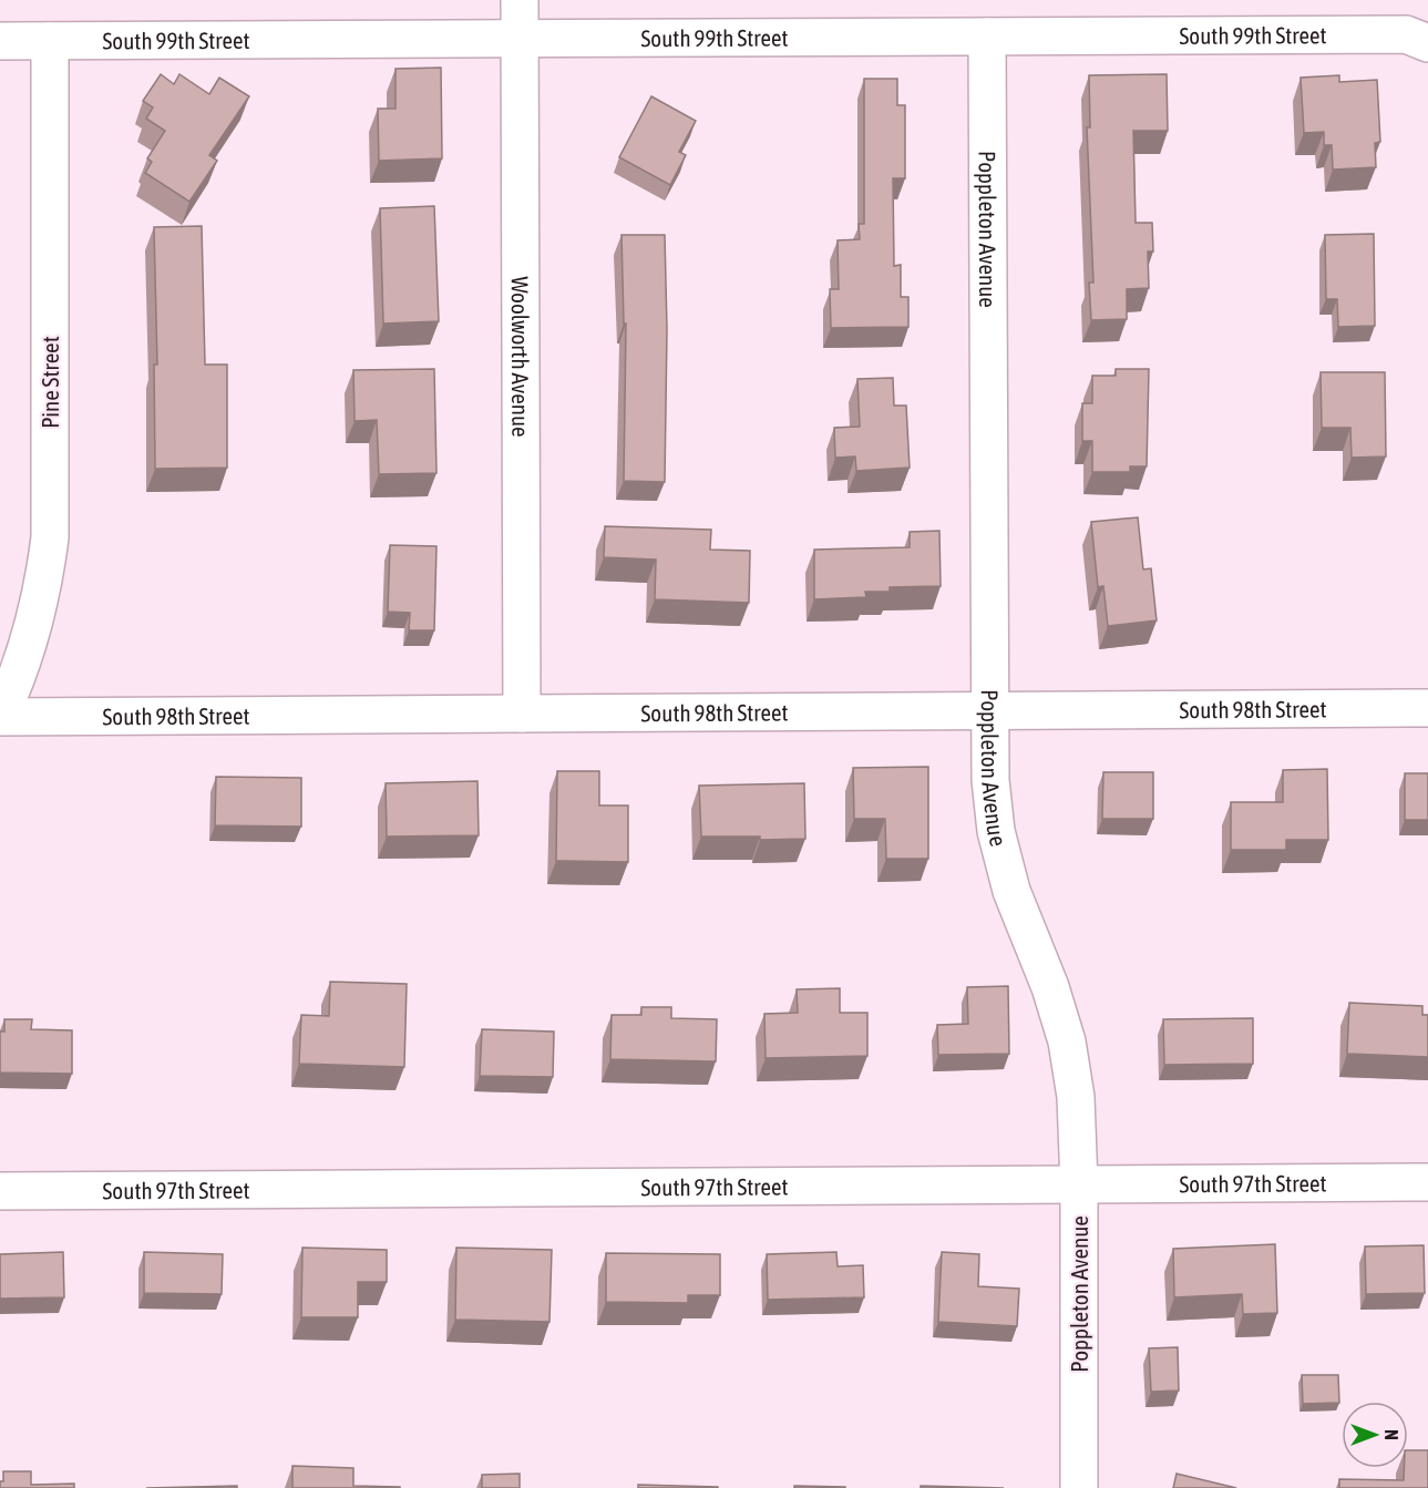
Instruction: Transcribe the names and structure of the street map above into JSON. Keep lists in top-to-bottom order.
{
  "streets": {
    "street": [
      "South 99th Street",
      "Poppleton Avenue",
      "Woolworth Avenue",
      "Pine Street",
      "South 98th Street",
      "South 97th Street"
    ]
  },
  "crossings": [
    ["South 99th Street", "Poppleton Avenue"],
    ["South 99th Street", "Woolworth Avenue"],
    ["South 99th Street", "Pine Street"],
    ["Poppleton Avenue", "South 98th Street"],
    ["Poppleton Avenue", "South 97th Street"],
    ["Woolworth Avenue", "South 98th Street"],
    ["Pine Street", "South 98th Street"]
  ],
  "north": "right"
}
